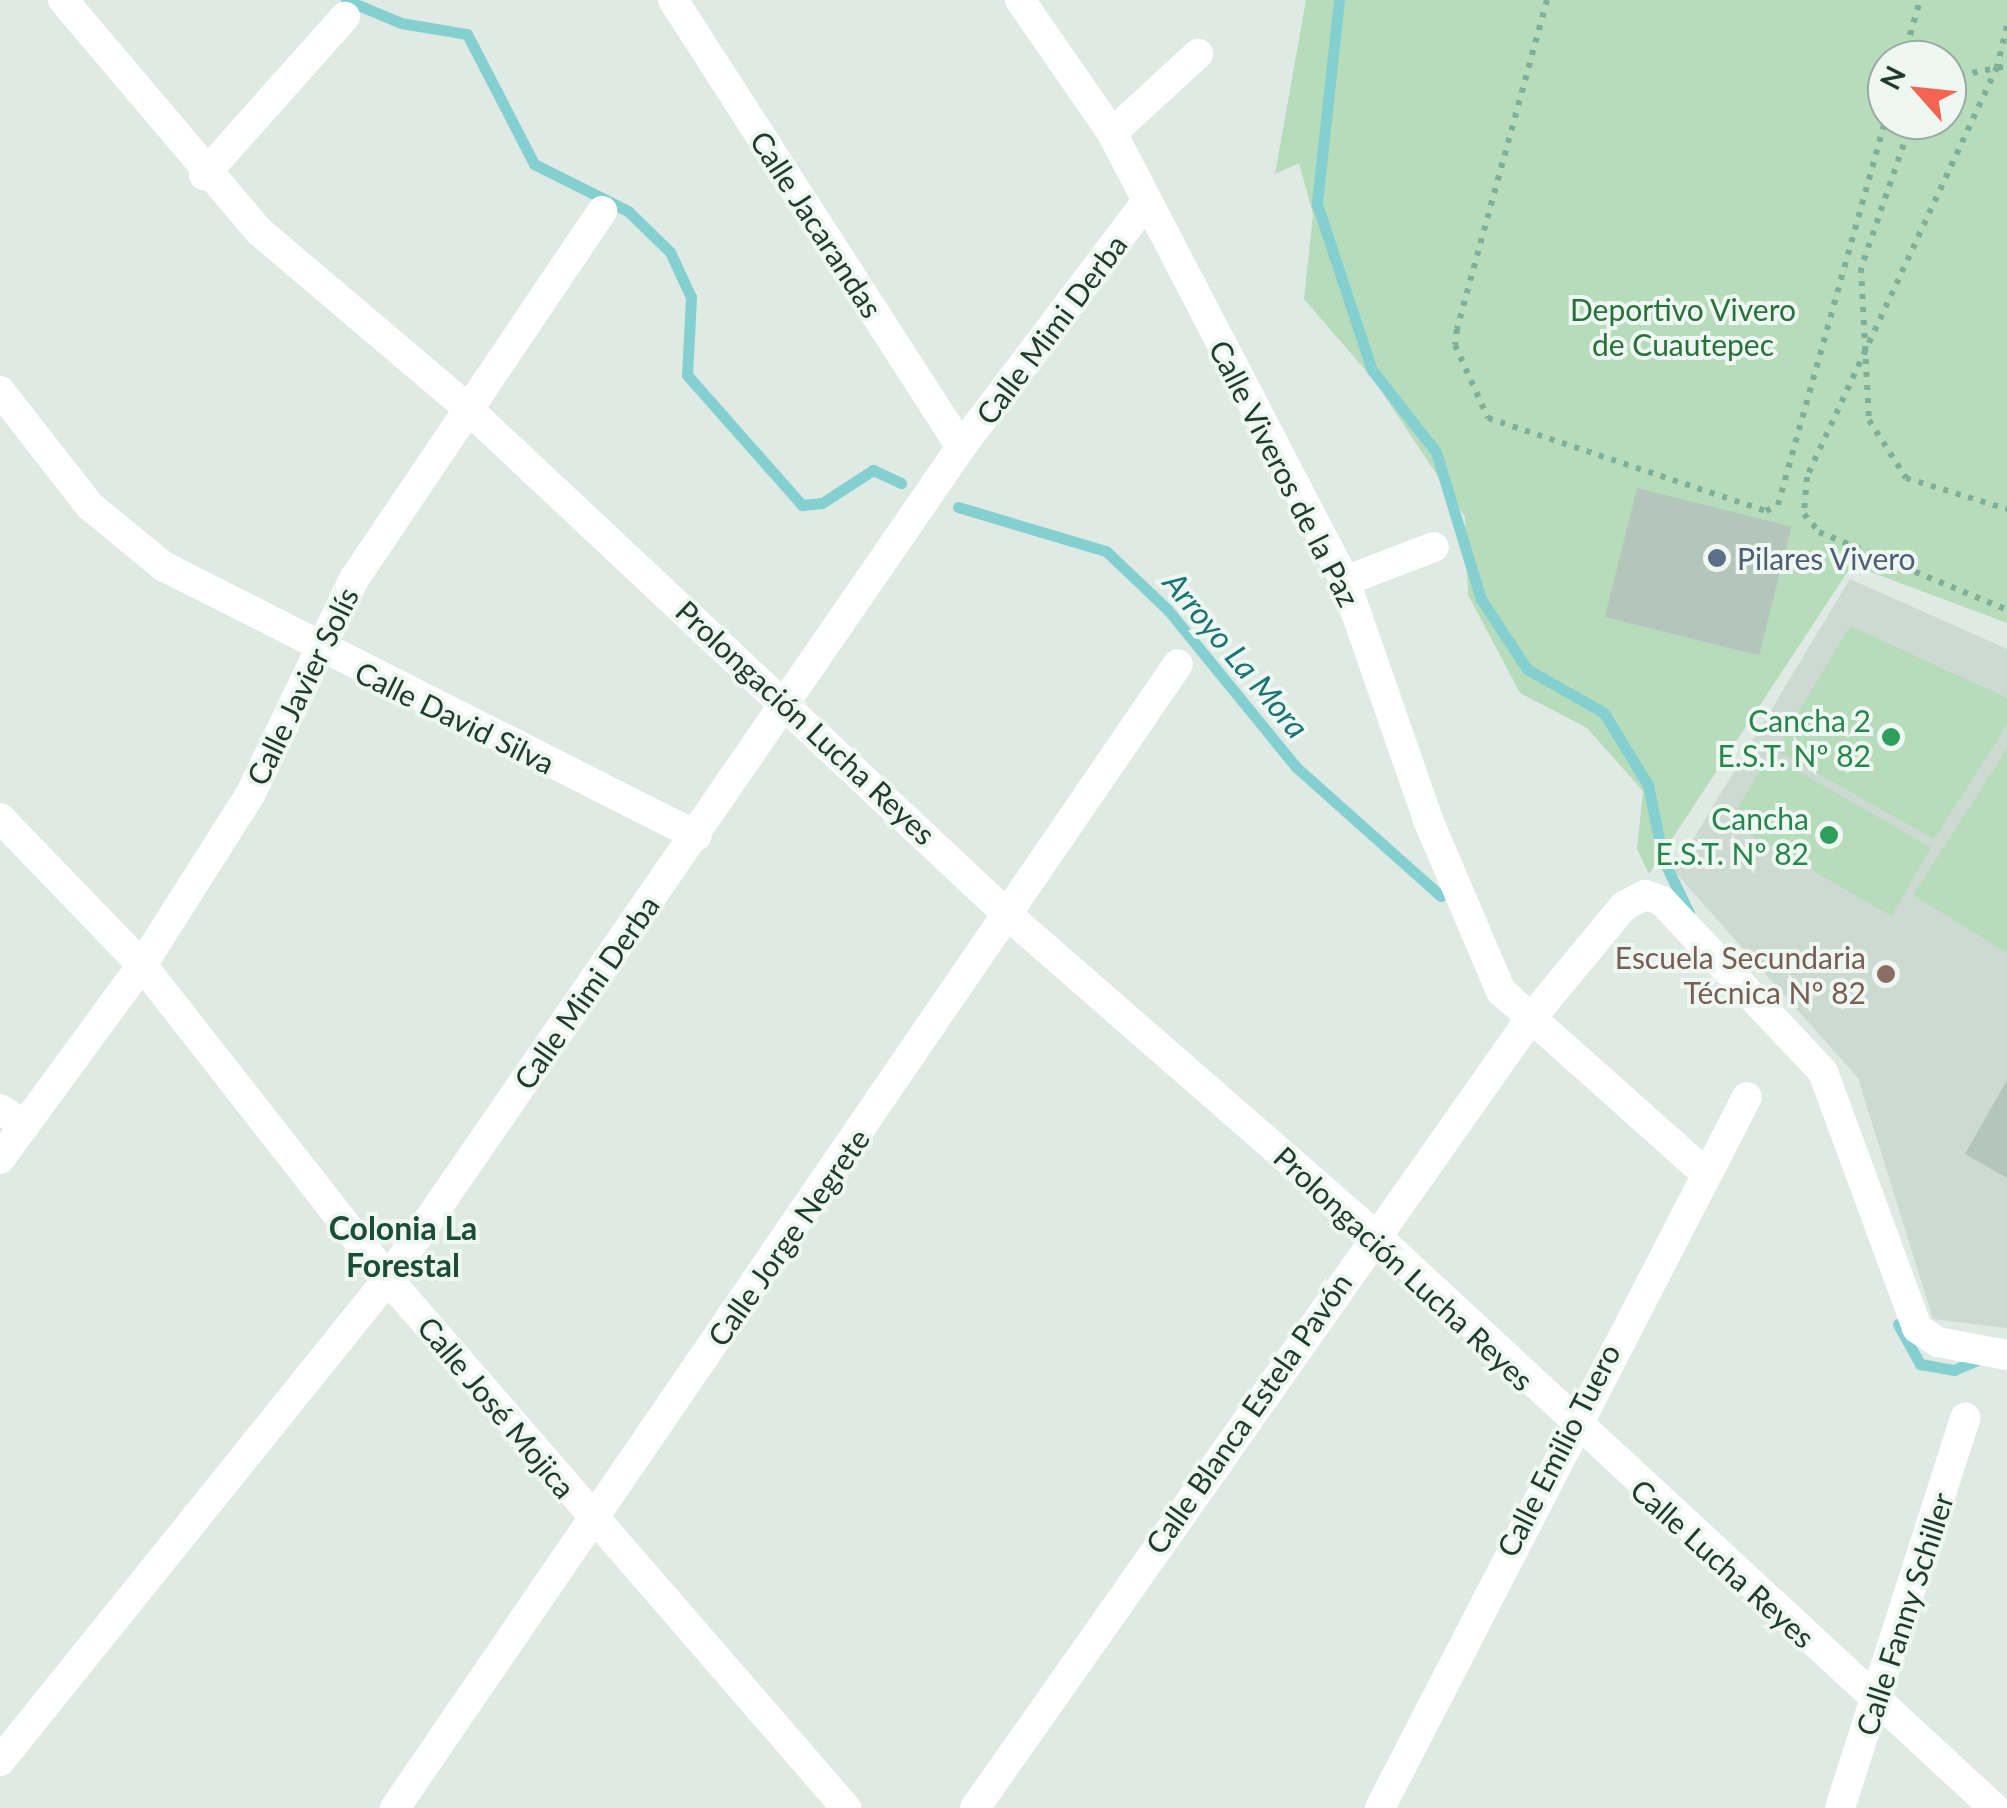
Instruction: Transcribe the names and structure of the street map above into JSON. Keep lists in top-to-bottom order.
{
  "streets": {
    "street": [
      "Calle Jacarandas",
      "Calle Mimi Derba",
      "Calle Viveros de la Paz",
      "Calle Javier Solís",
      "Calle David Silva",
      "Prolongación Lucha Reyes",
      "Calle Jorge Negrete",
      "Calle José Mojica",
      "Calle Blanca Estela Pavón",
      "Calle Emilio Tuero",
      "Calle Lucha Reyes",
      "Calle Fanny Schiller"
    ]
  },
  "crossings": [
    ["Calle Jacarandas", "Calle Mimi Derba"],
    ["Calle Mimi Derba", "Calle Viveros de la Paz"],
    ["Calle Mimi Derba", "Calle David Silva"],
    ["Calle Mimi Derba", "Prolongación Lucha Reyes"],
    ["Calle Mimi Derba", "Calle José Mojica"],
    ["Calle Viveros de la Paz", "Calle Blanca Estela Pavón"],
    ["Calle Viveros de la Paz", "Calle Emilio Tuero"],
    ["Calle Javier Solís", "Calle David Silva"],
    ["Calle Javier Solís", "Prolongación Lucha Reyes"],
    ["Calle Javier Solís", "Calle José Mojica"],
    ["Prolongación Lucha Reyes", "Calle Jorge Negrete"],
    ["Prolongación Lucha Reyes", "Calle Blanca Estela Pavón"],
    ["Prolongación Lucha Reyes", "Calle Emilio Tuero"],
    ["Prolongación Lucha Reyes", "Calle Lucha Reyes"],
    ["Calle Jorge Negrete", "Calle José Mojica"],
    ["Calle Emilio Tuero", "Calle Lucha Reyes"],
    ["Calle Lucha Reyes", "Calle Fanny Schiller"]
  ],
  "districts": ["Colonia La Forestal"],
  "water": ["Arroyo La Mora"],
  "parks": ["Deportivo Vivero de Cuautepec"],
  "places": [
    "Pilares Vivero",
    "Cancha 2 E.S.T. Nº 82",
    "Cancha E.S.T. Nº 82",
    "Escuela Secundaria Técnica Nº 82"
  ],
  "north": "top left"
}
